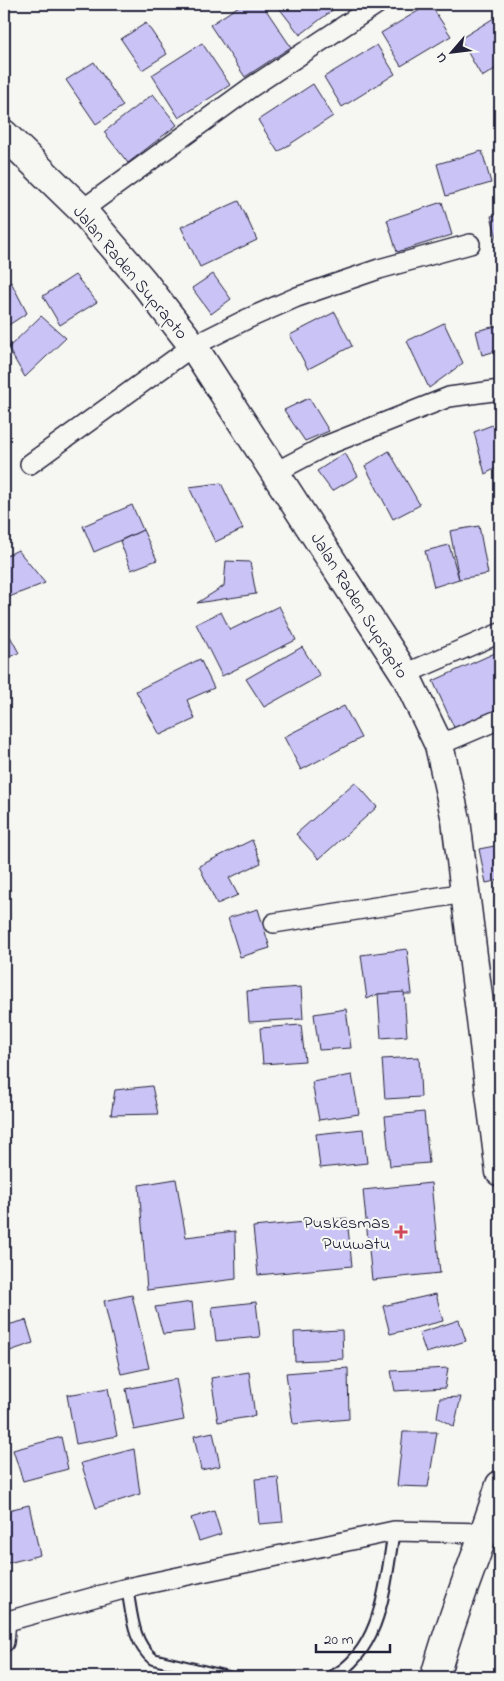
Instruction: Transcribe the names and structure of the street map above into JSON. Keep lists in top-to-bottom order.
{
  "streets": {
    "highway": ["Jalan Raden Suprapto"]
  },
  "places": {
    "health": ["Puskesmas Puuwatu"]
  },
  "scale_bar": "20 m",
  "north": "bottom left"
}
